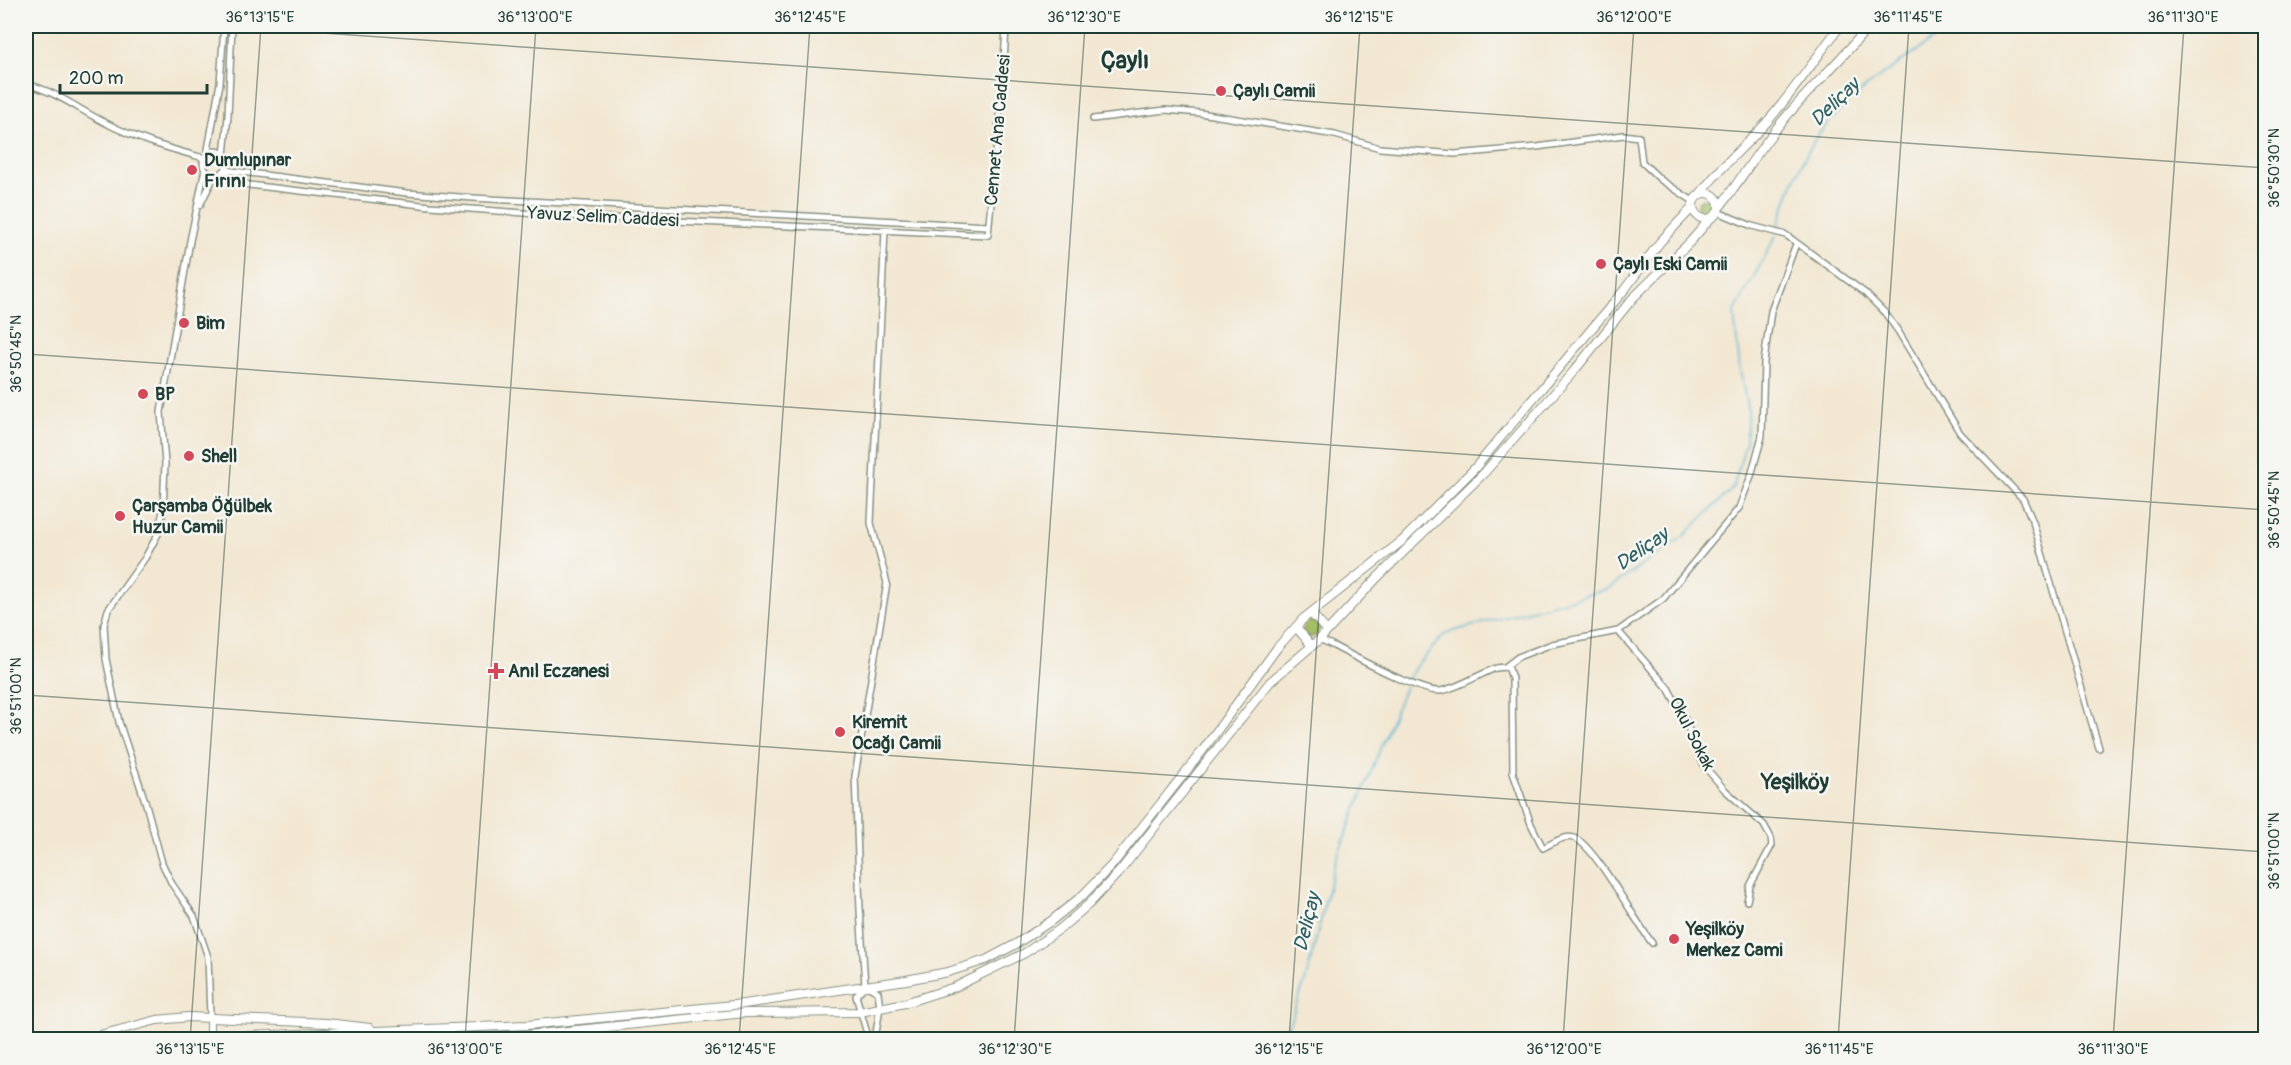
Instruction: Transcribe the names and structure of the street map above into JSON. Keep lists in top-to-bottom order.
{
  "streets": {
    "street": ["Cennet Ana Caddesi", "Yavuz Selim Caddesi", "Okul Sokak"]
  },
  "crossings": [
    ["Cennet Ana Caddesi", "Yavuz Selim Caddesi"]
  ],
  "districts": ["Çaylı", "Yeşilköy"],
  "water": ["Deliçay"],
  "places": {
    "other": [
      "Çaylı Camii",
      "Dumlupınar Fırını",
      "Çaylı Eski Camii",
      "Bim",
      "BP",
      "Shell",
      "Çarşamba Öğülbek Huzur Camii",
      "Kiremit Ocağı Camii",
      "Yeşilköy Merkez Cami"
    ],
    "health": ["Anıl Eczanesi"]
  },
  "scale_bar": "200 m",
  "coordinates": [
    "36°13'15\"E",
    "36°13'00\"E",
    "36°12'45\"E",
    "36°12'30\"E",
    "36°12'15\"E",
    "36°12'00\"E",
    "36°11'45\"E",
    "36°11'30\"E",
    "36°50'30\"N",
    "36°50'45\"N",
    "36°51'00\"N"
  ]
}
